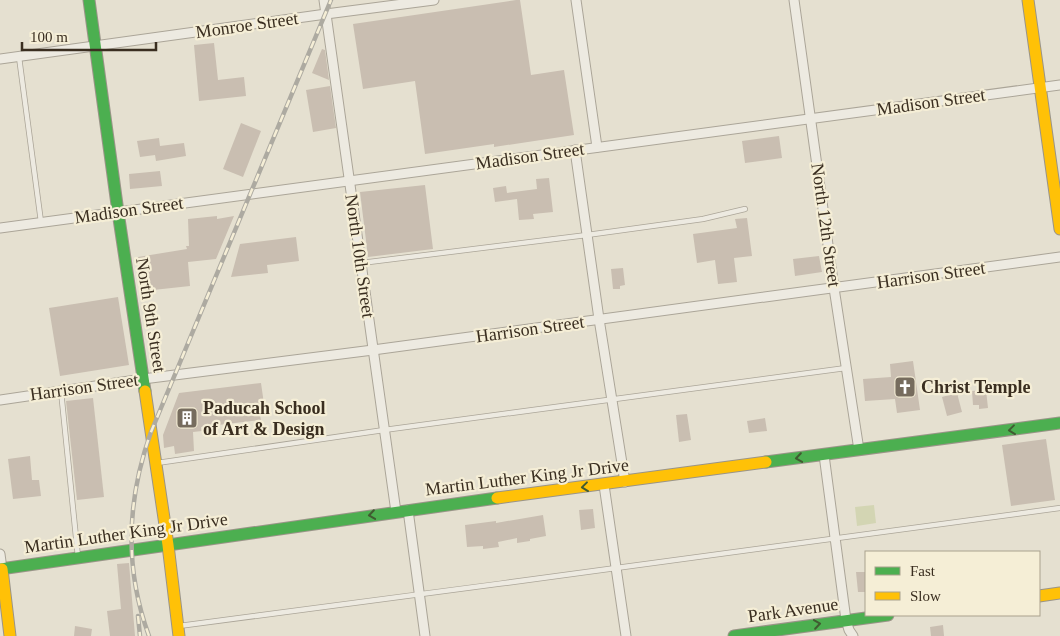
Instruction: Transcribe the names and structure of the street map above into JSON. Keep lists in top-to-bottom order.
{
  "streets": {
    "main road": ["North 9th Street", "Martin Luther King Jr Drive", "Park Avenue"],
    "street": [
      "Monroe Street",
      "Madison Street",
      "North 12th Street",
      "North 10th Street",
      "Harrison Street"
    ]
  },
  "crossings": [
    ["Monroe Street", "North 10th Street"],
    ["Monroe Street", "North 9th Street"],
    ["Madison Street", "North 12th Street"],
    ["Madison Street", "North 10th Street"],
    ["Madison Street", "North 9th Street"],
    ["North 12th Street", "Harrison Street"],
    ["North 12th Street", "Martin Luther King Jr Drive"],
    ["North 10th Street", "Harrison Street"],
    ["North 10th Street", "Martin Luther King Jr Drive"],
    ["Harrison Street", "North 9th Street"],
    ["North 9th Street", "Martin Luther King Jr Drive"]
  ],
  "one_way": ["Martin Luther King Jr Drive", "Park Avenue"],
  "places": {
    "church": ["Christ Temple"],
    "building": ["Paducah School of Art & Design"]
  },
  "legend": ["Fast", "Slow"],
  "scale_bar": "100 m"
}
